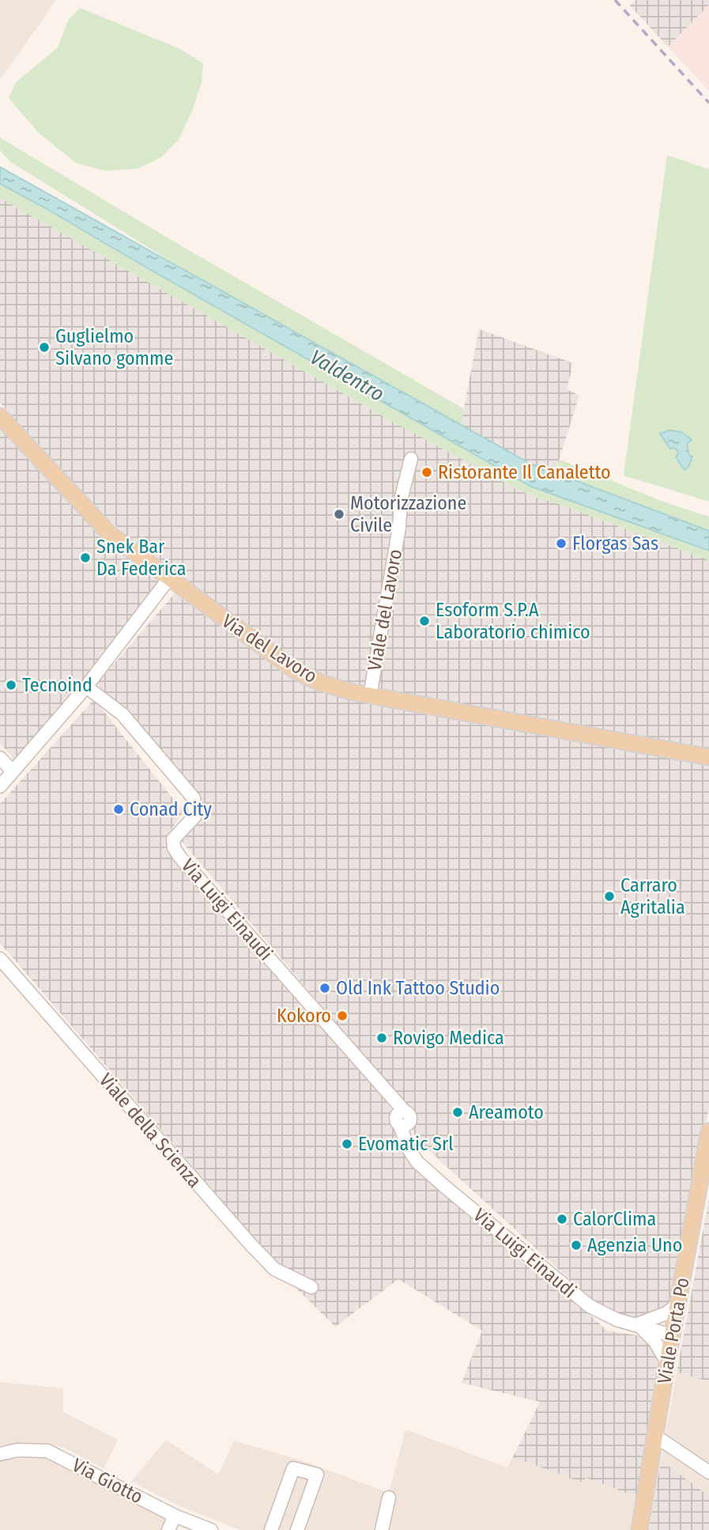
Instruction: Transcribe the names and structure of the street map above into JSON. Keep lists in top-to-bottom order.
{
  "streets": {
    "main road": ["Via del Lavoro", "Viale Porta Po"],
    "street": [
      "Viale del Lavoro",
      "Via Luigi Einaudi",
      "Viale della Scienza",
      "Via Giotto"
    ]
  },
  "crossings": [
    ["Viale del Lavoro", "Via del Lavoro"],
    ["Via Luigi Einaudi", "Viale Porta Po"]
  ],
  "water": ["Valdentro"],
  "places": [
    "Guglielmo Silvano gomme",
    "Ristorante Il Canaletto",
    "Motorizzazione Civile",
    "Florgas Sas",
    "Snek Bar Da Federica",
    "Esoform S.P.A Laboratorio chimico",
    "Tecnoind",
    "Conad City",
    "Carraro Agritalia",
    "Old Ink Tattoo Studio",
    "Kokoro",
    "Rovigo Medica",
    "Areamoto",
    "Evomatic Srl",
    "CalorClima",
    "Agenzia Uno"
  ]
}
